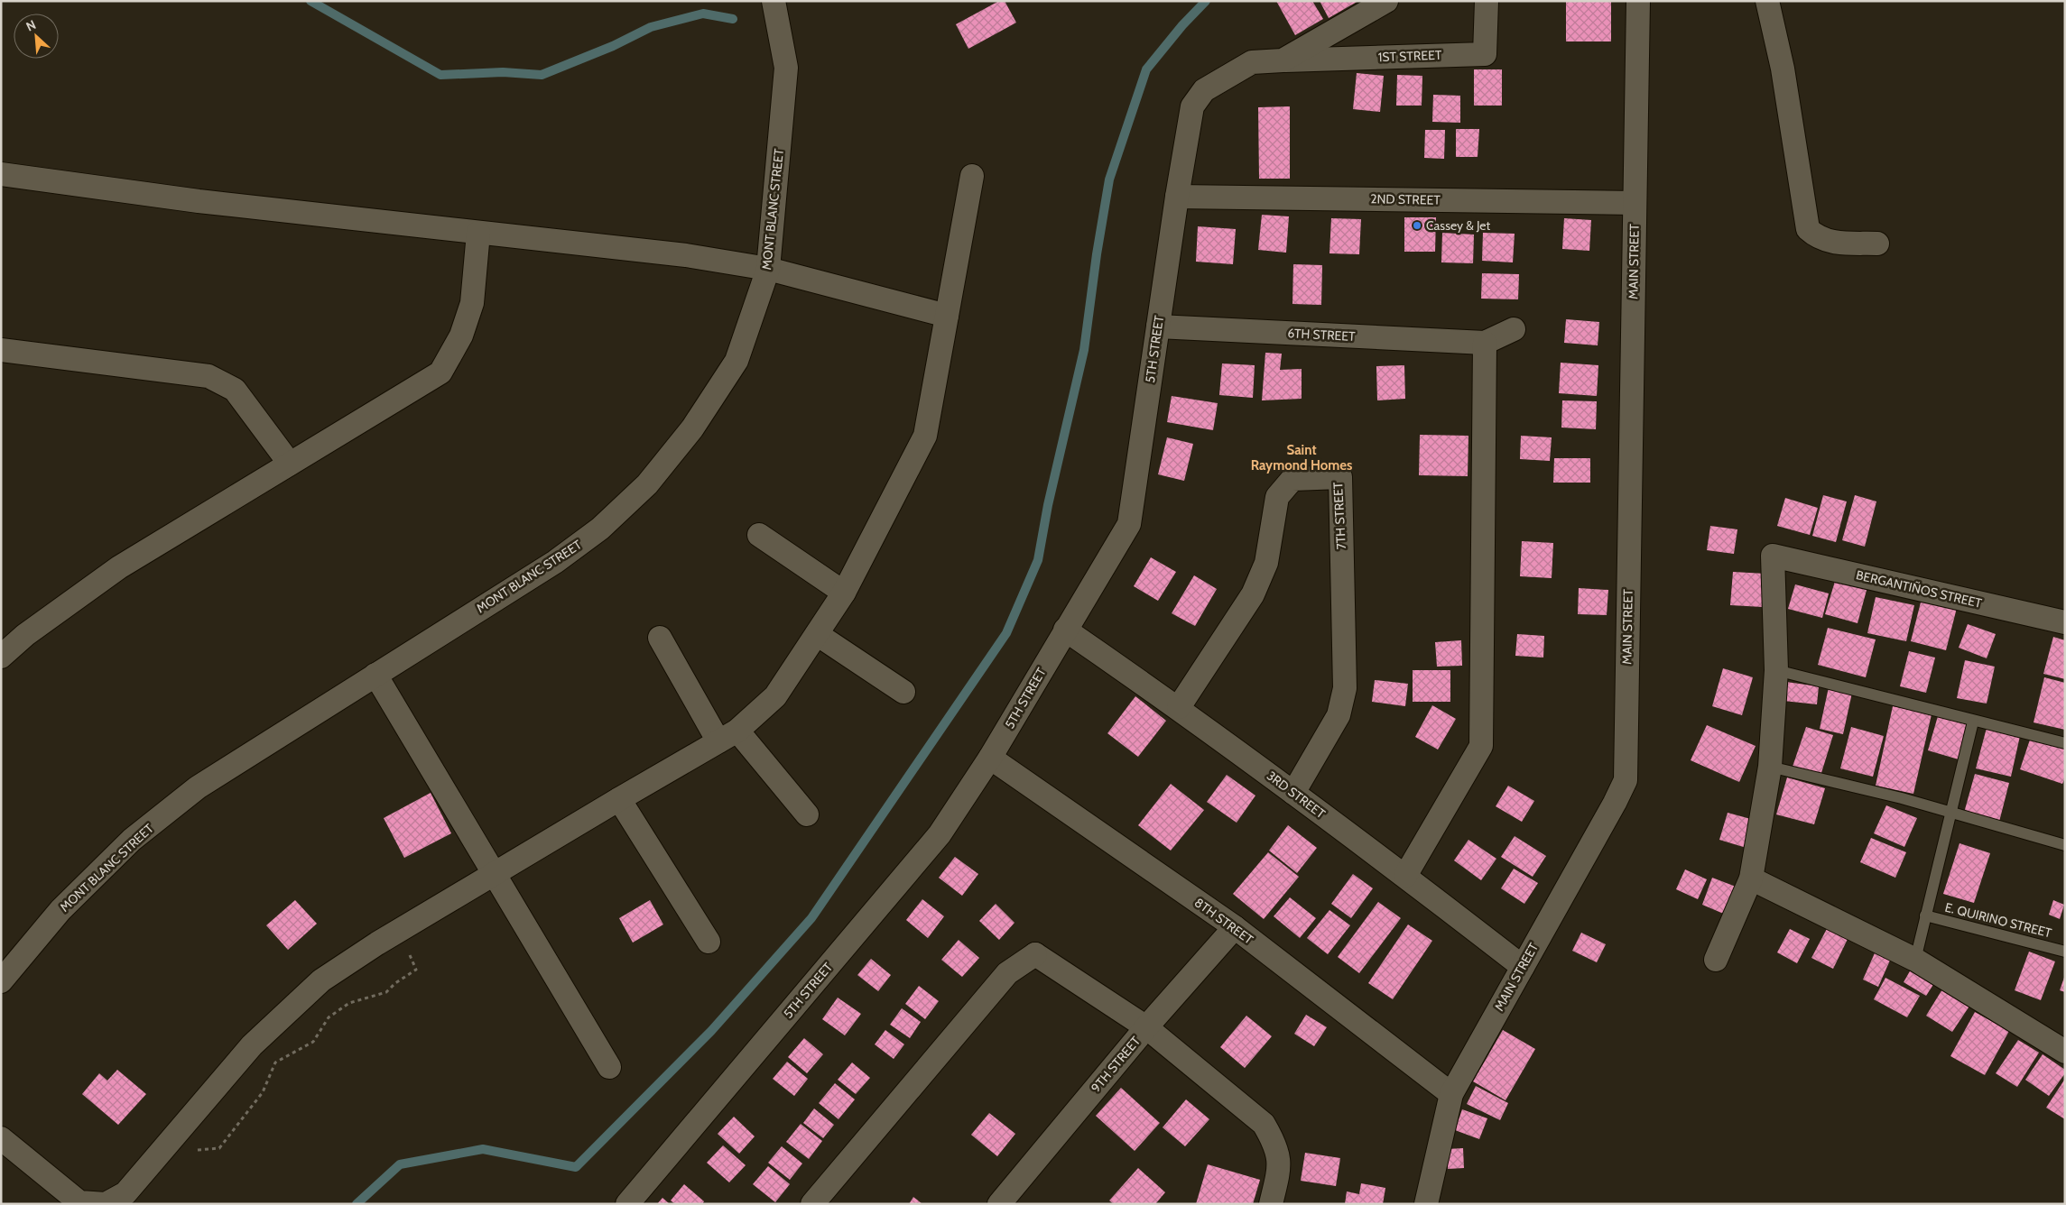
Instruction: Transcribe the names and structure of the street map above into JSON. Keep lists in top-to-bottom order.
{
  "streets": {
    "street": [
      "1ST STREET",
      "2ND STREET",
      "MONT BLANC STREET",
      "MAIN STREET",
      "6TH STREET",
      "5TH STREET",
      "7TH STREET",
      "BERGANTIÑOS STREET",
      "3RD STREET",
      "8TH STREET",
      "9TH STREET"
    ],
    "lane": ["E. QUIRINO STREET"]
  },
  "crossings": [
    ["1ST STREET", "5TH STREET"],
    ["2ND STREET", "MAIN STREET"],
    ["2ND STREET", "5TH STREET"],
    ["MAIN STREET", "3RD STREET"],
    ["MAIN STREET", "8TH STREET"],
    ["6TH STREET", "5TH STREET"],
    ["5TH STREET", "3RD STREET"],
    ["5TH STREET", "8TH STREET"],
    ["7TH STREET", "3RD STREET"],
    ["8TH STREET", "9TH STREET"]
  ],
  "districts": ["Saint Raymond Homes"],
  "places": ["Cassey & Jet"],
  "north": "top left"
}
